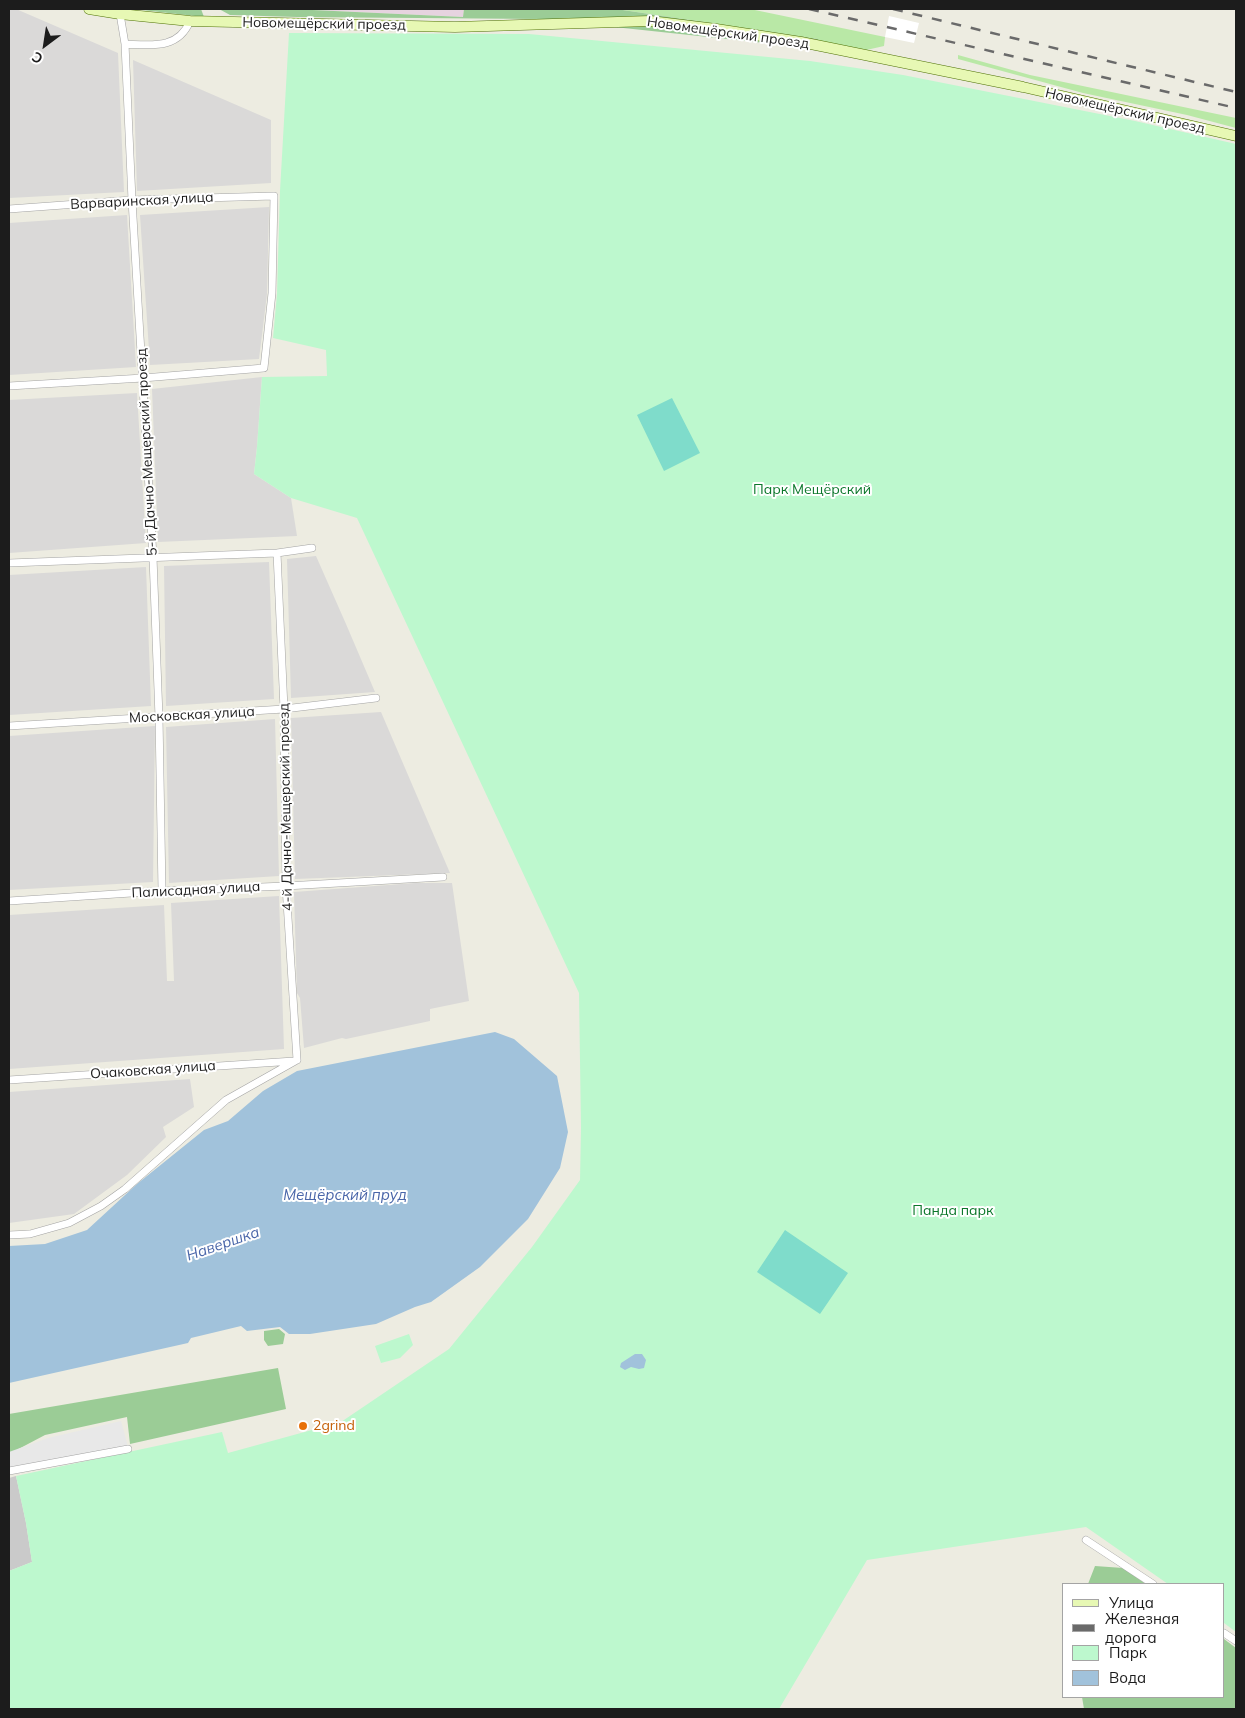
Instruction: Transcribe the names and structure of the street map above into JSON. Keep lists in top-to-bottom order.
{
  "streets": {
    "street": [
      "Новомещёрский проезд",
      "Варваринская улица",
      "5-й Дачно-Мещерский проезд",
      "Московская улица",
      "4-й Дачно-Мещерский проезд",
      "Палисадная улица",
      "Очаковская улица"
    ]
  },
  "crossings": [
    ["Новомещёрский проезд", "5-й Дачно-Мещерский проезд"],
    ["Варваринская улица", "5-й Дачно-Мещерский проезд"],
    ["5-й Дачно-Мещерский проезд", "Московская улица"],
    ["5-й Дачно-Мещерский проезд", "Палисадная улица"],
    ["Московская улица", "4-й Дачно-Мещерский проезд"],
    ["4-й Дачно-Мещерский проезд", "Палисадная улица"],
    ["4-й Дачно-Мещерский проезд", "Очаковская улица"]
  ],
  "water": ["Мещёрский пруд", "Навершка"],
  "parks": ["Парк Мещёрский", "Панда парк"],
  "places": ["2grind"],
  "legend": [
    "Улица",
    "Железная дорога",
    "Парк",
    "Вода"
  ],
  "north": "bottom left"
}
